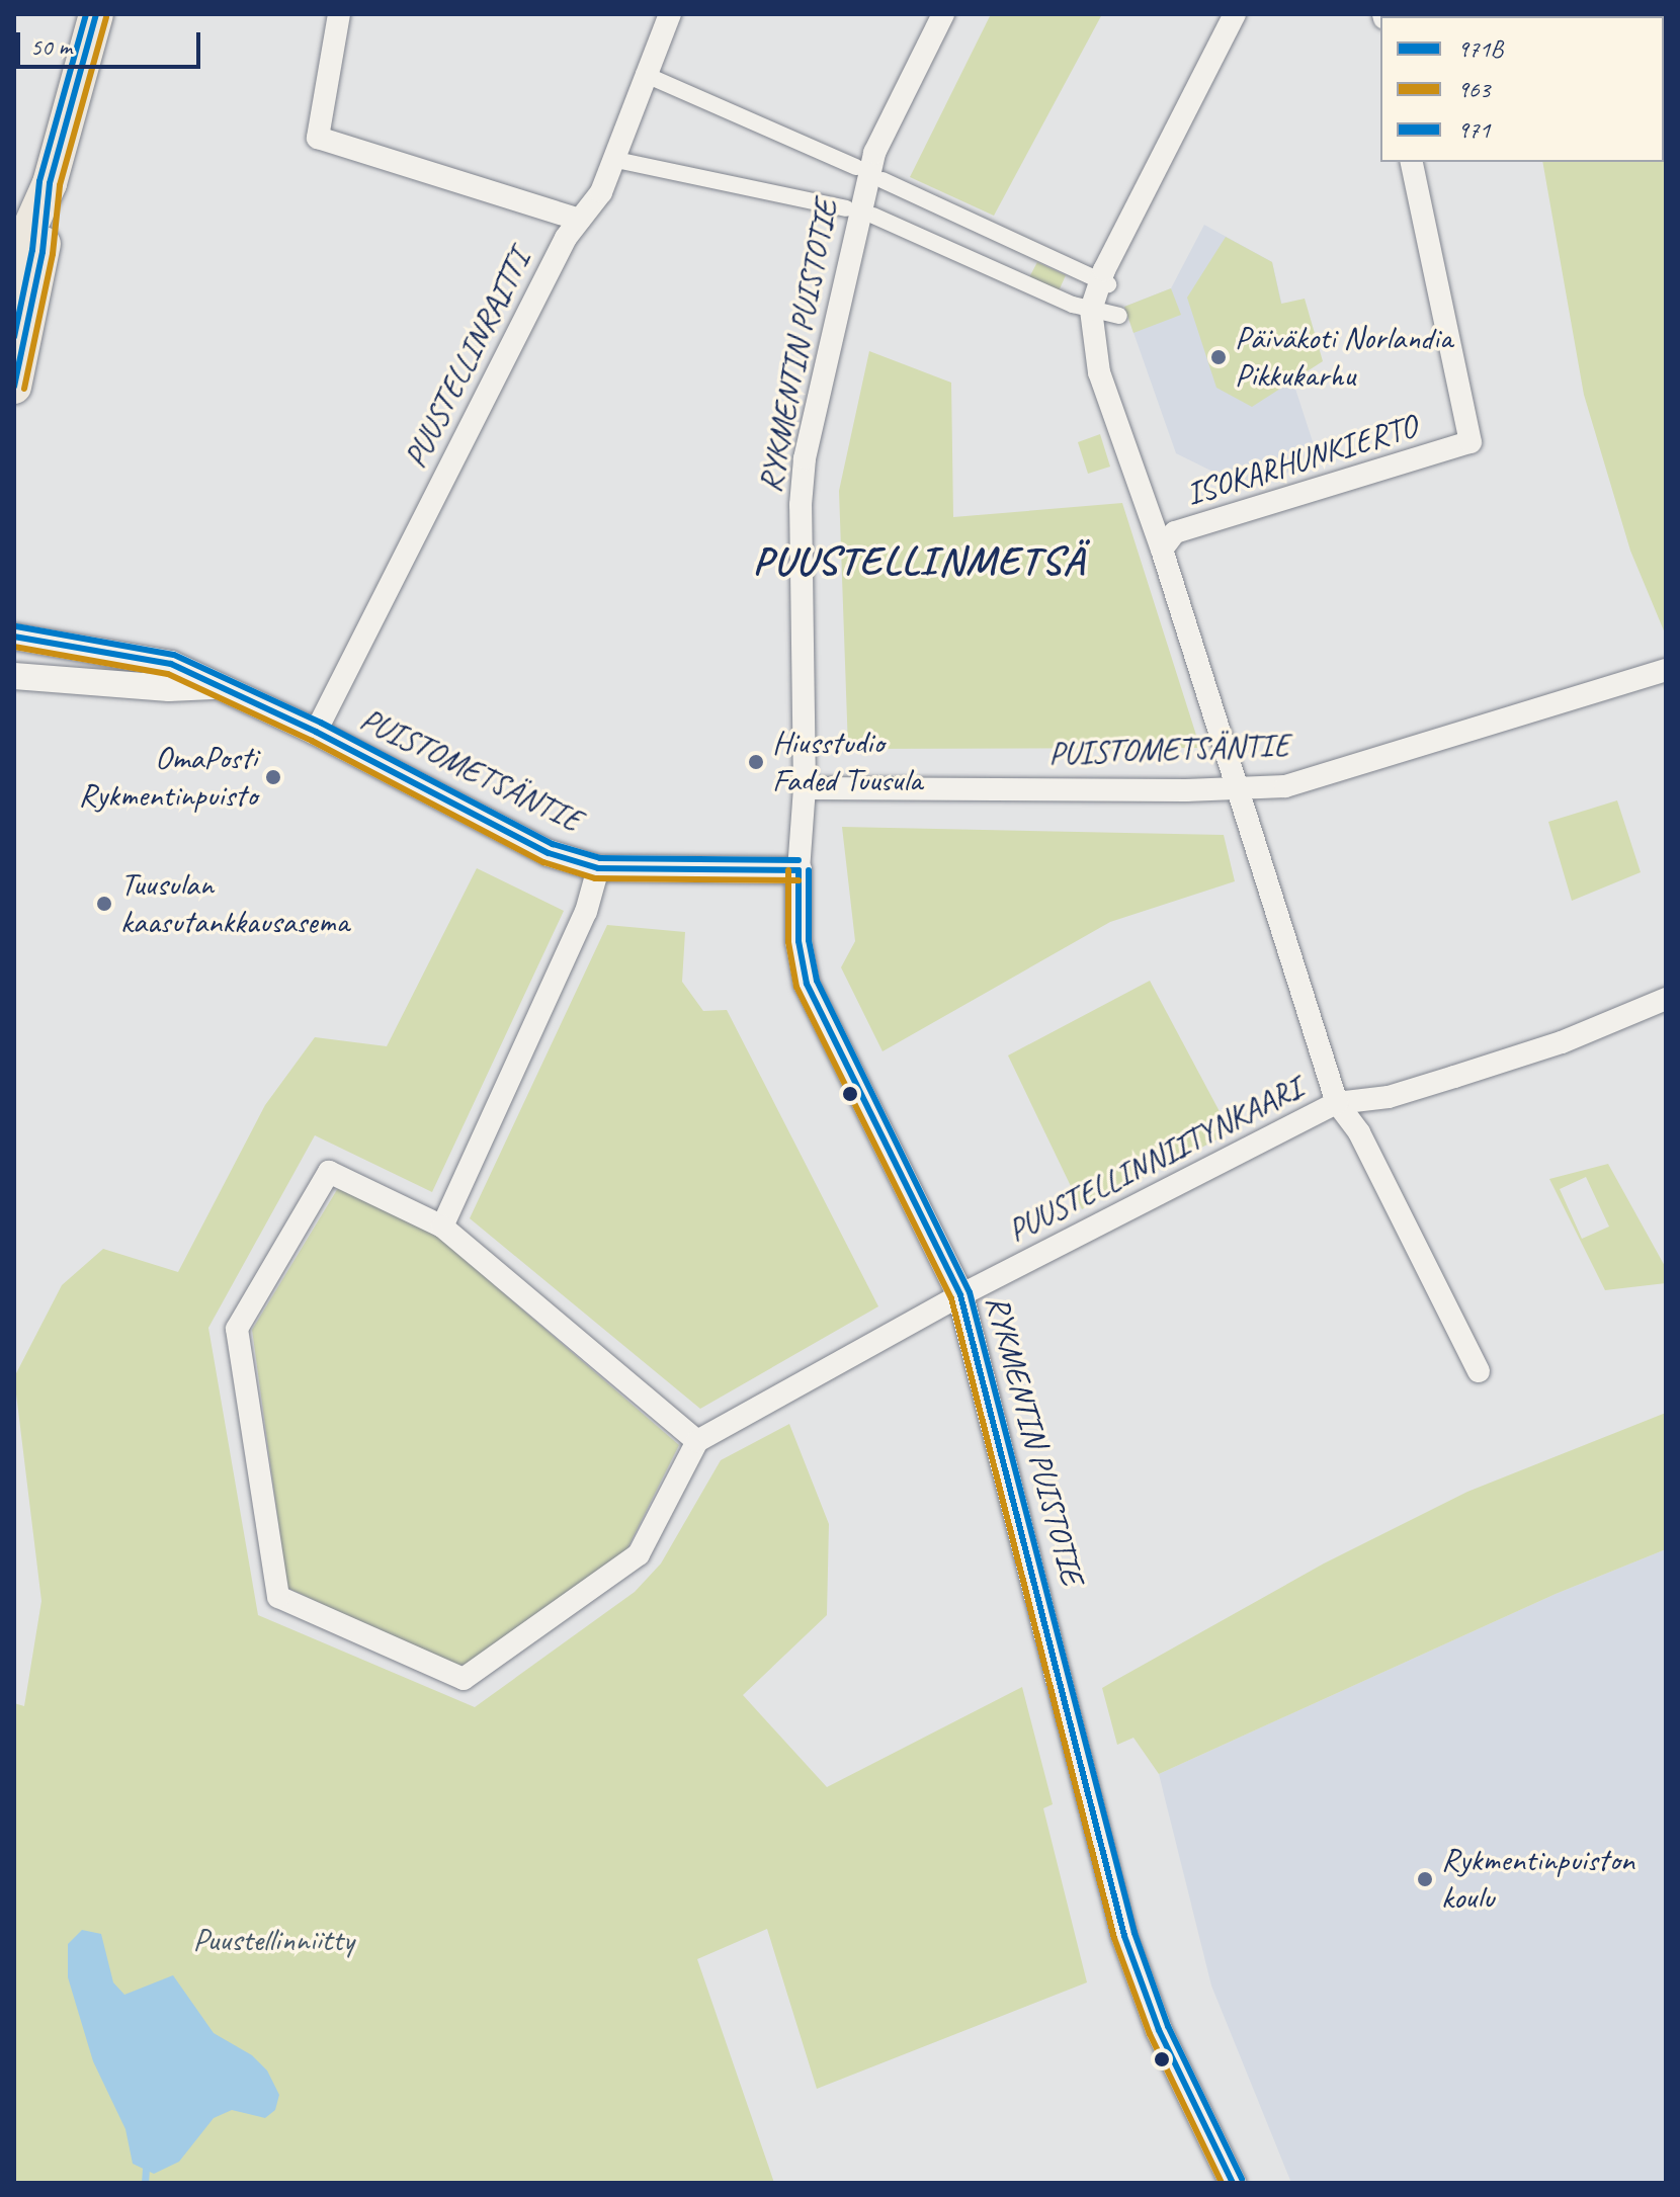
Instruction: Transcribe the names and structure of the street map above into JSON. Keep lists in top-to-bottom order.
{
  "streets": {
    "street": [
      "RYKMENTIN PUISTOTIE",
      "PUUSTELLINRAITTI",
      "ISOKARHUNKIERTO",
      "PUISTOMETSÄNTIE",
      "PUUSTELLINNIITYNKAARI"
    ]
  },
  "crossings": [
    ["RYKMENTIN PUISTOTIE", "PUISTOMETSÄNTIE"],
    ["RYKMENTIN PUISTOTIE", "PUUSTELLINNIITYNKAARI"],
    ["PUUSTELLINRAITTI", "PUISTOMETSÄNTIE"],
    ["ISOKARHUNKIERTO", "PUUSTELLINNIITYNKAARI"],
    ["PUISTOMETSÄNTIE", "PUUSTELLINNIITYNKAARI"]
  ],
  "districts": ["PUUSTELLINMETSÄ"],
  "parks": ["Puustellinniitty"],
  "places": [
    "Päiväkoti Norlandia Pikkukarhu",
    "Hiusstudio Faded Tuusula",
    "OmaPosti Rykmentinpuisto",
    "Tuusulan kaasutankkausasema",
    "Rykmentinpuiston koulu"
  ],
  "lines": ["transit line 971B", "transit line 971", "transit line 963"],
  "legend": ["971B", "963", "971"],
  "scale_bar": "50 m"
}
